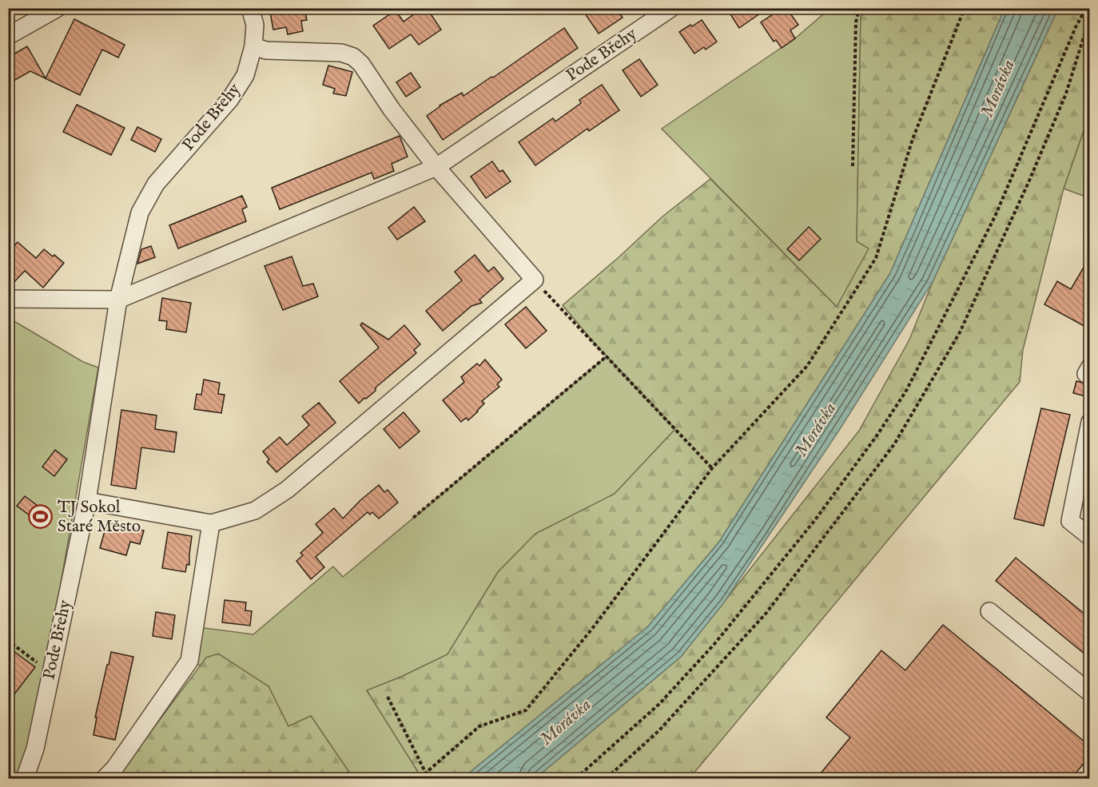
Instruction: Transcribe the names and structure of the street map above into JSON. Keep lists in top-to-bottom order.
{
  "streets": {
    "street": ["Pode Břehy"]
  },
  "water": ["Morávka"],
  "places": {
    "sports": ["TJ Sokol Staré Město"]
  }
}
